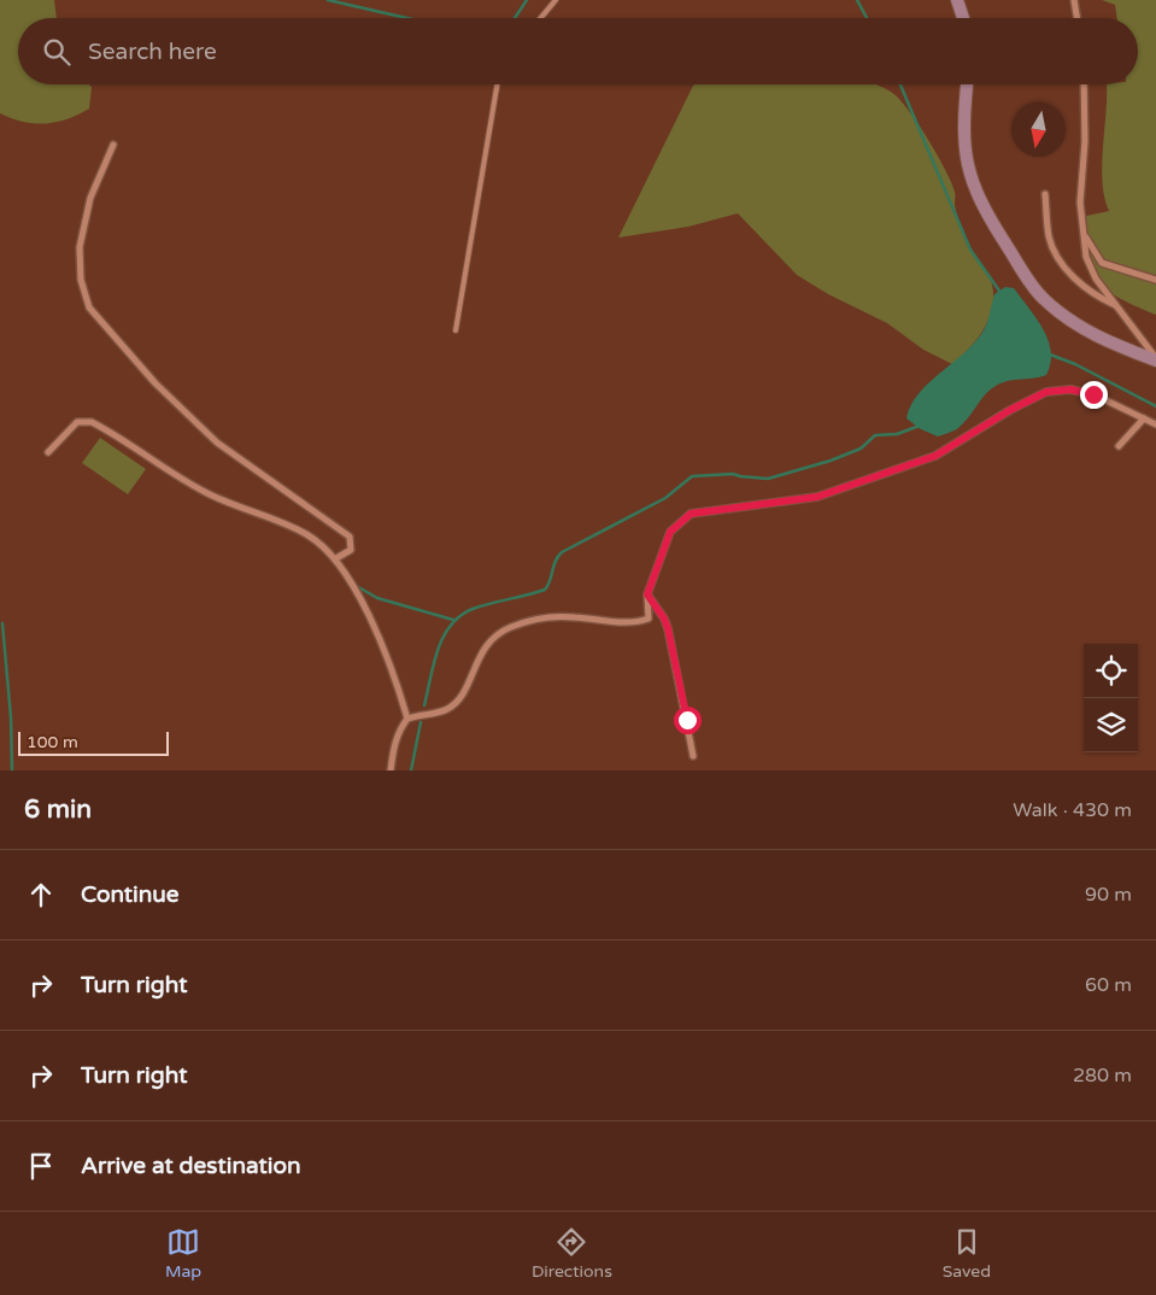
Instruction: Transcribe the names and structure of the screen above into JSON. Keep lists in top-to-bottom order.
{
  "scale_bar": "100 m",
  "north": "bottom",
  "page": {
    "search": "Search here",
    "scale": "100 m",
    "heading": ["6 min", "Walk · 430 m"],
    "list": [
      ["Continue", "90 m"],
      ["Turn right", "60 m"],
      ["Turn right", "280 m"],
      "Arrive at destination"
    ],
    "nav": ["Map", "Directions", "Saved"]
  }
}
